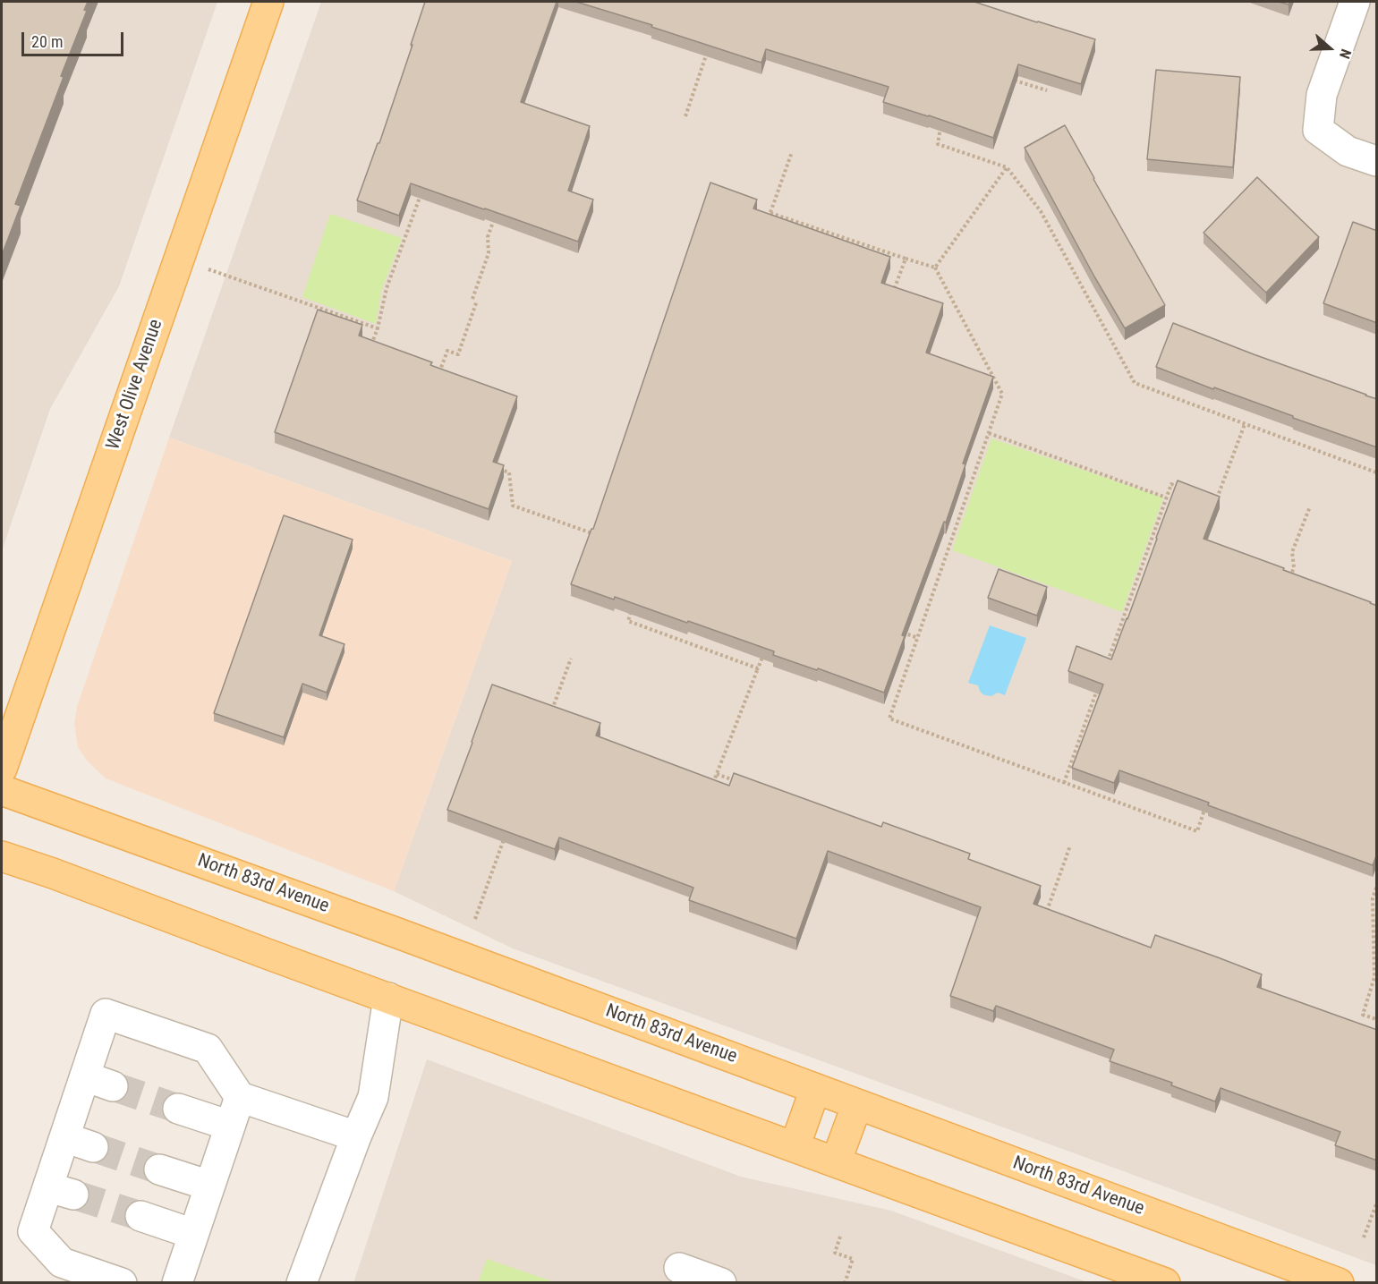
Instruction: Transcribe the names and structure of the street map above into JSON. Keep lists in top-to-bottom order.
{
  "streets": {
    "main road": ["West Olive Avenue", "North 83rd Avenue"]
  },
  "scale_bar": "20 m",
  "north": "right"
}
